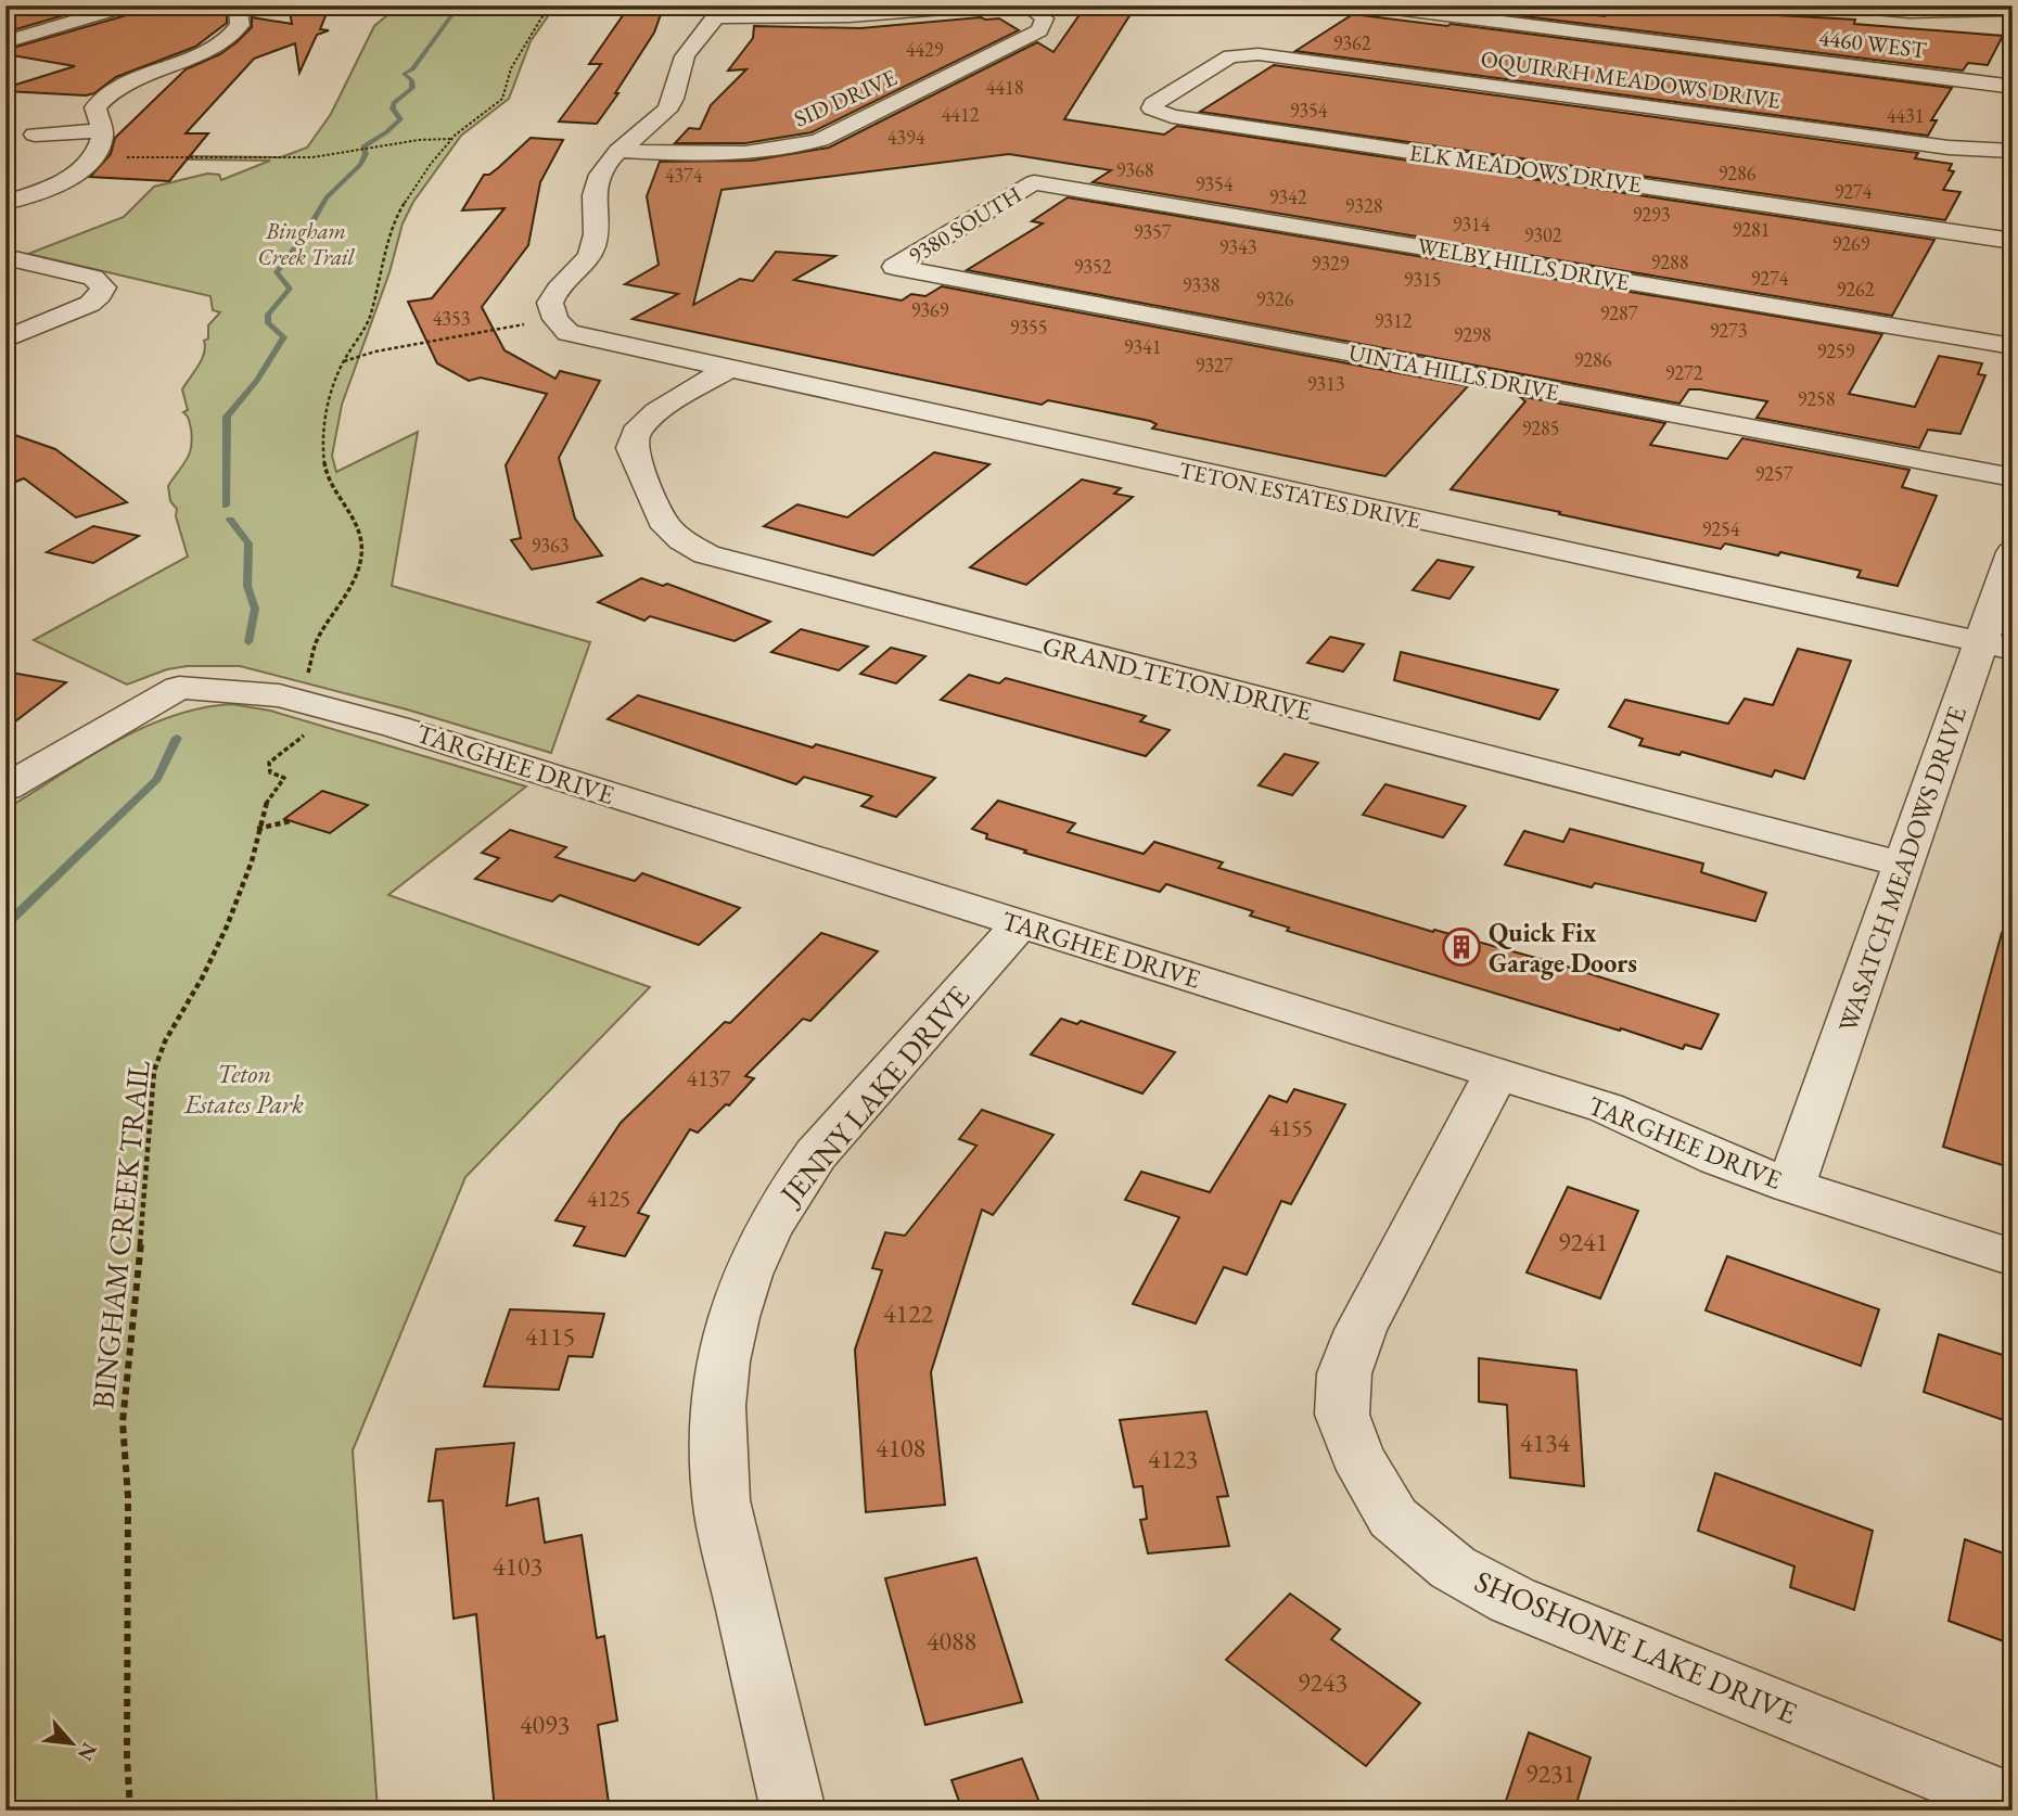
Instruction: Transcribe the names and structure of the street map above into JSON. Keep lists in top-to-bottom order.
{
  "streets": {
    "street": [
      "4460 WEST",
      "OQUIRRH MEADOWS DRIVE",
      "SID DRIVE",
      "ELK MEADOWS DRIVE",
      "9380 SOUTH",
      "WELBY HILLS DRIVE",
      "UINTA HILLS DRIVE",
      "TETON ESTATES DRIVE",
      "GRAND TETON DRIVE",
      "TARGHEE DRIVE",
      "WASATCH MEADOWS DRIVE",
      "JENNY LAKE DRIVE",
      "SHOSHONE LAKE DRIVE"
    ],
    "path": ["BINGHAM CREEK TRAIL"]
  },
  "crossings": [
    ["OQUIRRH MEADOWS DRIVE", "ELK MEADOWS DRIVE"],
    ["9380 SOUTH", "WELBY HILLS DRIVE"],
    ["9380 SOUTH", "UINTA HILLS DRIVE"],
    ["TETON ESTATES DRIVE", "GRAND TETON DRIVE"],
    ["TETON ESTATES DRIVE", "WASATCH MEADOWS DRIVE"],
    ["GRAND TETON DRIVE", "WASATCH MEADOWS DRIVE"],
    ["TARGHEE DRIVE", "WASATCH MEADOWS DRIVE"],
    ["TARGHEE DRIVE", "JENNY LAKE DRIVE"],
    ["TARGHEE DRIVE", "SHOSHONE LAKE DRIVE"]
  ],
  "parks": ["Bingham Creek Trail", "Teton Estates Park"],
  "places": {
    "building": ["Quick Fix Garage Doors"]
  },
  "house_numbers": [
    "9362",
    "4429",
    "4418",
    "9354",
    "4412",
    "4431",
    "4394",
    "9368",
    "9286",
    "4374",
    "9354",
    "9274",
    "9342",
    "9328",
    "9293",
    "9314",
    "9281",
    "9357",
    "9302",
    "9269",
    "9343",
    "9288",
    "9329",
    "9352",
    "9274",
    "9315",
    "9338",
    "9262",
    "9326",
    "9369",
    "9287",
    "4353",
    "9312",
    "9355",
    "9273",
    "9298",
    "9341",
    "9259",
    "9286",
    "9327",
    "9272",
    "9313",
    "9258",
    "9285",
    "9257",
    "9254",
    "9363",
    "4137",
    "4155",
    "4125",
    "9241",
    "4122",
    "4115",
    "4134",
    "4108",
    "4123",
    "4103",
    "4088",
    "9243",
    "4093",
    "9231"
  ],
  "north": "bottom right"
}
